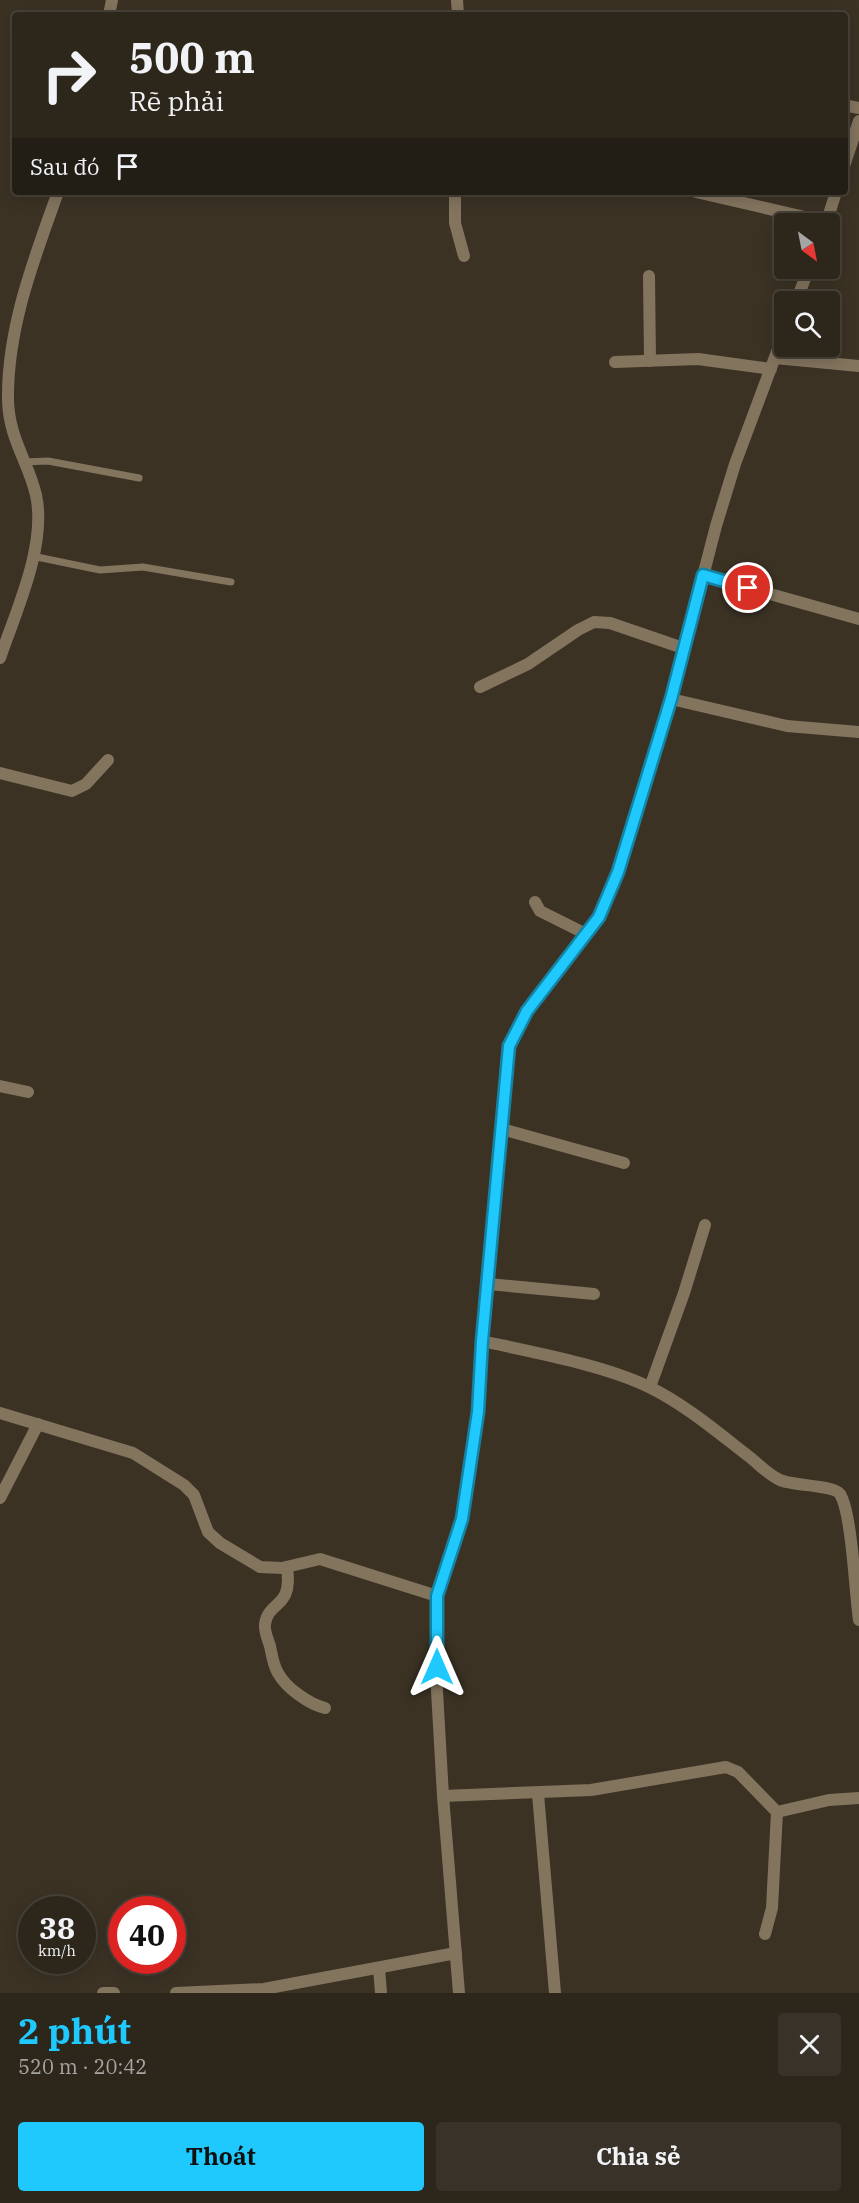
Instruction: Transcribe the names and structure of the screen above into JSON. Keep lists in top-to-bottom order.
{
  "north": "bottom right",
  "page": {
    "turn": ["500 m", "Rẽ phải"],
    "then": "Sau đó",
    "speed": "38 km/h",
    "limit": "40",
    "heading": ["2 phút", "520 m · 20:42"],
    "buttons": ["Thoát", "Chia sẻ"]
  }
}
